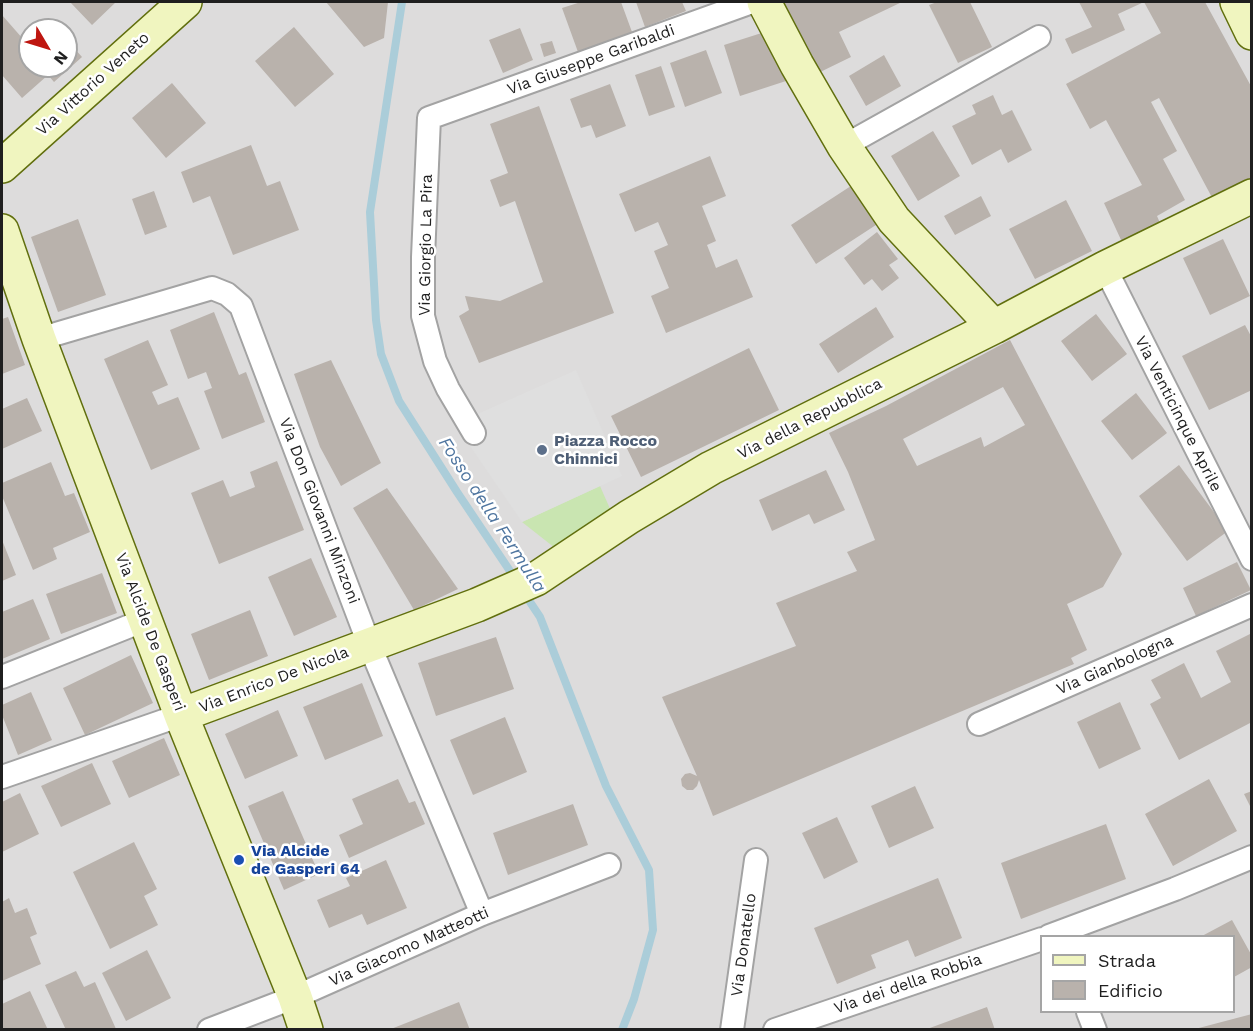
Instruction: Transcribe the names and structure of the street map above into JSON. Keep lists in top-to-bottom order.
{
  "streets": {
    "street": [
      "Via Giuseppe Garibaldi",
      "Via Vittorio Veneto",
      "Via Giorgio La Pira",
      "Via Venticinque Aprile",
      "Via della Repubblica",
      "Via Don Giovanni Minzoni",
      "Via Alcide De Gasperi",
      "Via Gianbologna",
      "Via Enrico De Nicola",
      "Via Donatello",
      "Via Giacomo Matteotti",
      "Via dei della Robbia"
    ]
  },
  "crossings": [
    ["Via Giuseppe Garibaldi", "Via Giorgio La Pira"],
    ["Via Venticinque Aprile", "Via della Repubblica"],
    ["Via della Repubblica", "Via Enrico De Nicola"],
    ["Via Don Giovanni Minzoni", "Via Alcide De Gasperi"],
    ["Via Don Giovanni Minzoni", "Via Enrico De Nicola"],
    ["Via Don Giovanni Minzoni", "Via Giacomo Matteotti"],
    ["Via Alcide De Gasperi", "Via Enrico De Nicola"],
    ["Via Alcide De Gasperi", "Via Giacomo Matteotti"]
  ],
  "water": ["Fosso della Fermulla"],
  "places": ["Piazza Rocco Chinnici", "Via Alcide de Gasperi 64"],
  "legend": ["Strada", "Edificio"],
  "north": "bottom right"
}
